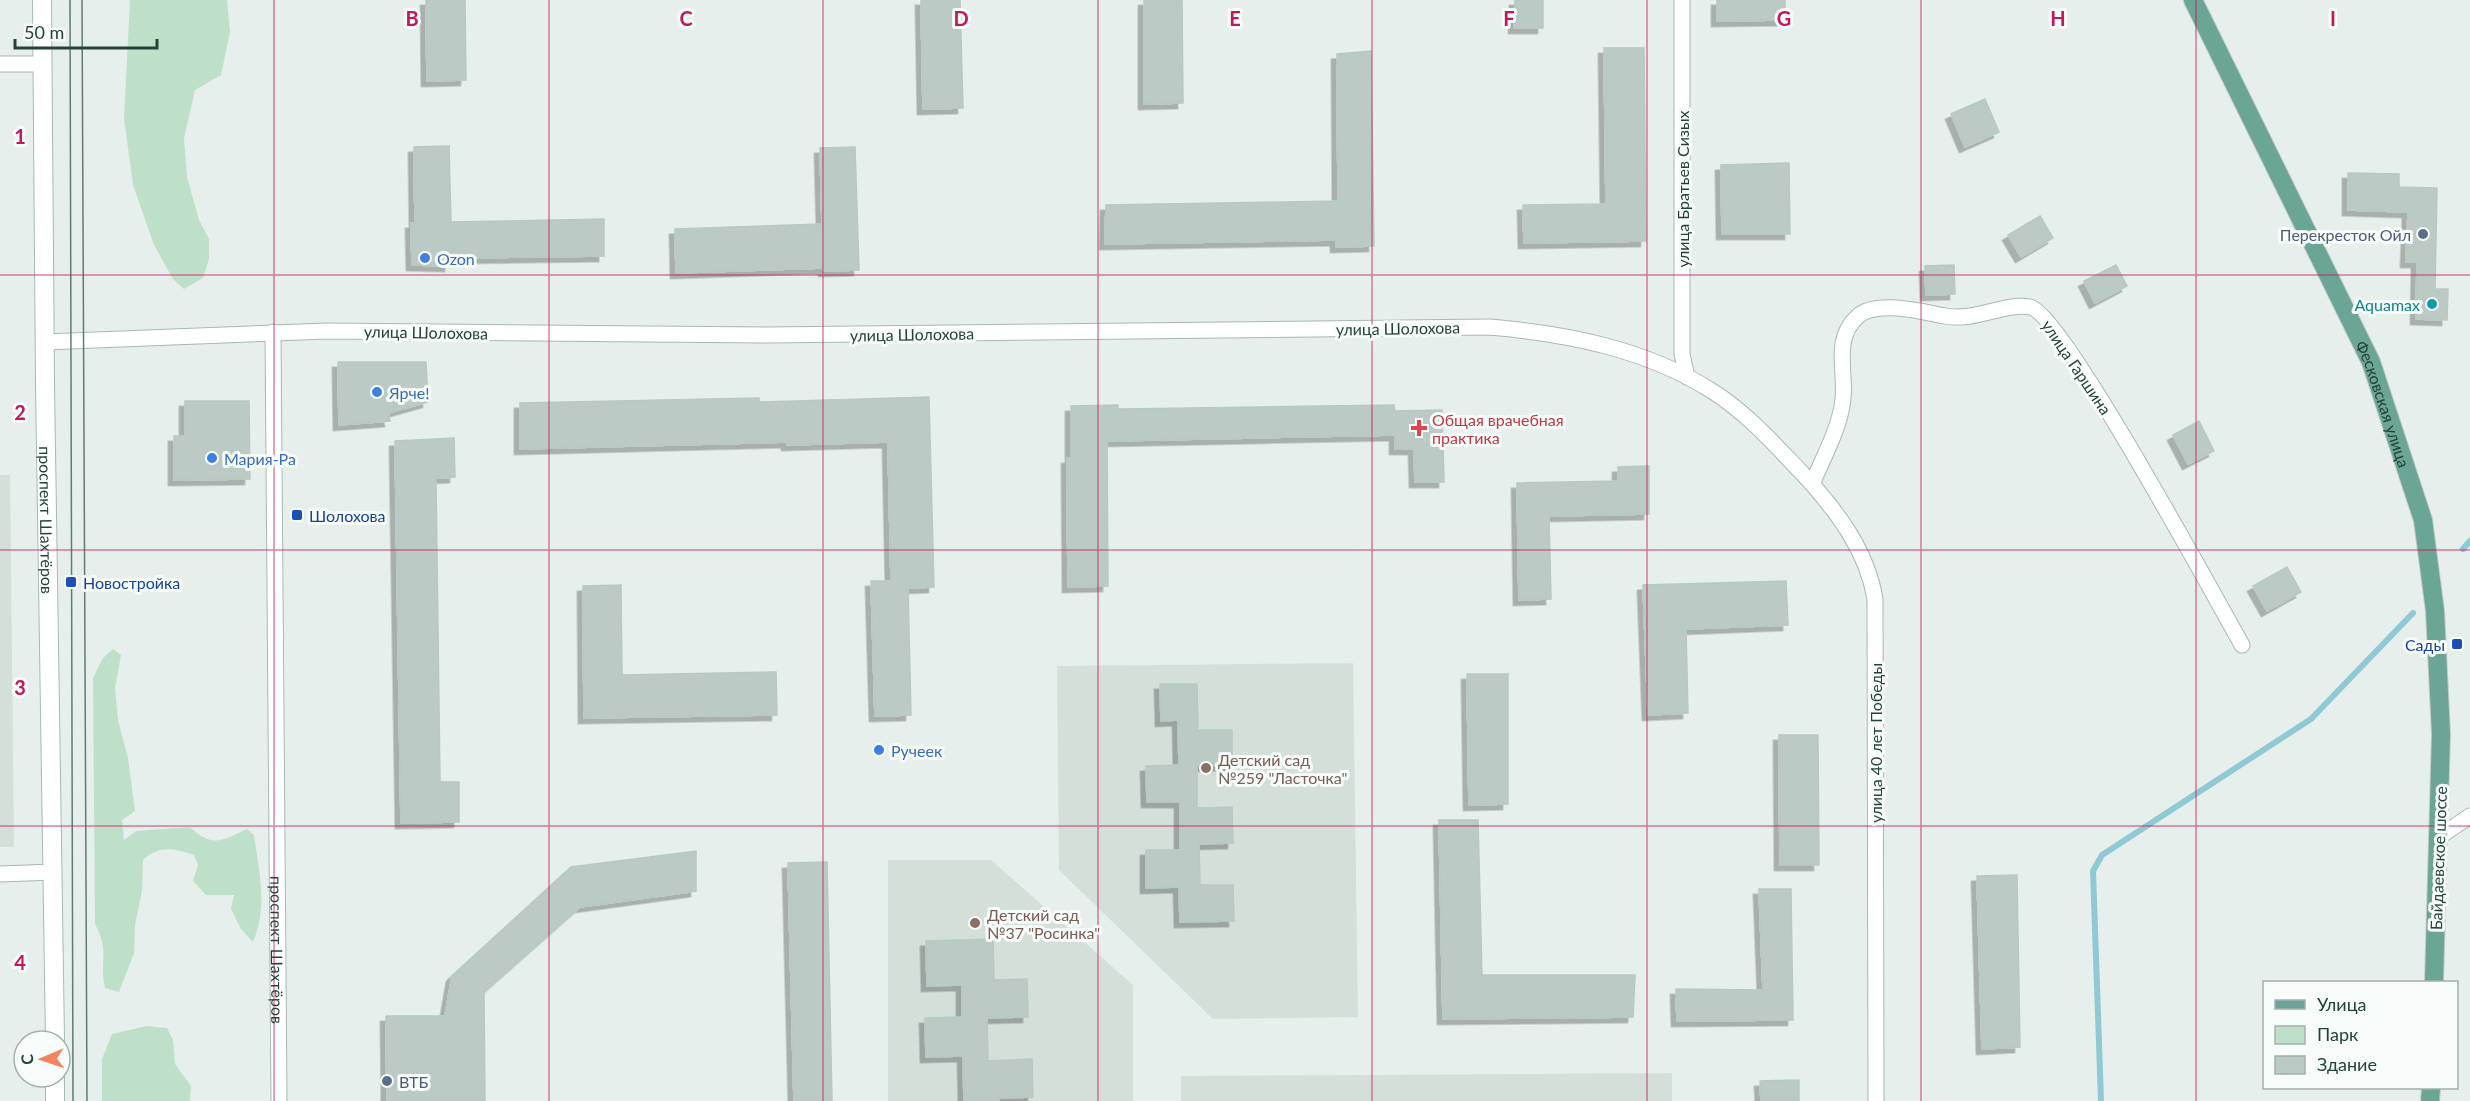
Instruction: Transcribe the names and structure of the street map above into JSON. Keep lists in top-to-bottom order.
{
  "streets": {
    "main road": ["Фесковская улица", "проспект Шахтёров", "Байдаевское шоссе"],
    "street": [
      "улица Братьев Сизых",
      "улица Шолохова",
      "улица Гаршина",
      "улица 40 лет Победы"
    ]
  },
  "crossings": [
    ["улица Братьев Сизых", "улица Шолохова"],
    ["улица Шолохова", "проспект Шахтёров"],
    ["улица Шолохова", "улица 40 лет Победы"],
    ["улица Гаршина", "улица 40 лет Победы"],
    ["Фесковская улица", "Байдаевское шоссе"]
  ],
  "places": {
    "other": [
      "Перекресток Ойл",
      "Ozon",
      "Aquamax",
      "Ярче!",
      "Мария-Ра",
      "Ручеек",
      "Детский сад №259 \"Ласточка\"",
      "Детский сад №37 \"Росинка\"",
      "ВТБ"
    ],
    "health": ["Общая врачебная практика"],
    "transit": ["Шолохова", "Новостройка", "Сады"]
  },
  "legend": ["Улица", "Парк", "Здание"],
  "scale_bar": "50 m",
  "north": "left",
  "grid": {
    "columns": [
      "B",
      "C",
      "D",
      "E",
      "F",
      "G",
      "H",
      "I"
    ],
    "rows": [
      "1",
      "2",
      "3",
      "4"
    ]
  }
}
